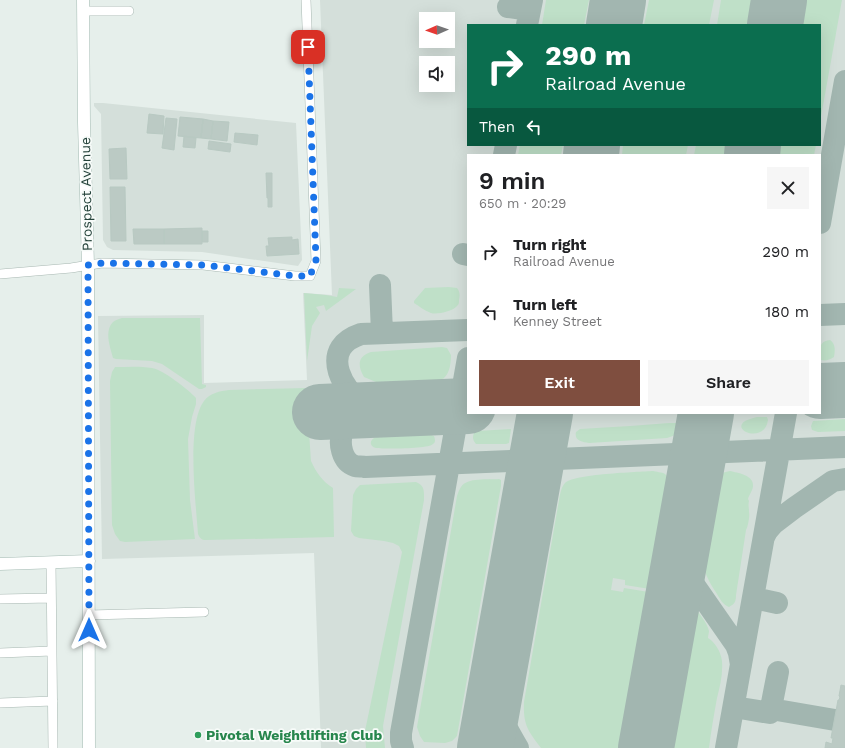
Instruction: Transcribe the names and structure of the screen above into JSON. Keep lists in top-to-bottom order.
{
  "streets": {
    "main road": ["Prospect Avenue"]
  },
  "places": ["Pivotal Weightlifting Club"],
  "north": "left",
  "page": {
    "turn": ["290 m", "Railroad Avenue"],
    "then": "Then",
    "heading": ["9 min", "650 m · 20:29"],
    "list": [
      {
        "name": "Turn right",
        "note": "Railroad Avenue",
        "value": "290 m"
      },
      {
        "name": "Turn left",
        "note": "Kenney Street",
        "value": "180 m"
      }
    ],
    "buttons": ["Exit", "Share"]
  }
}
